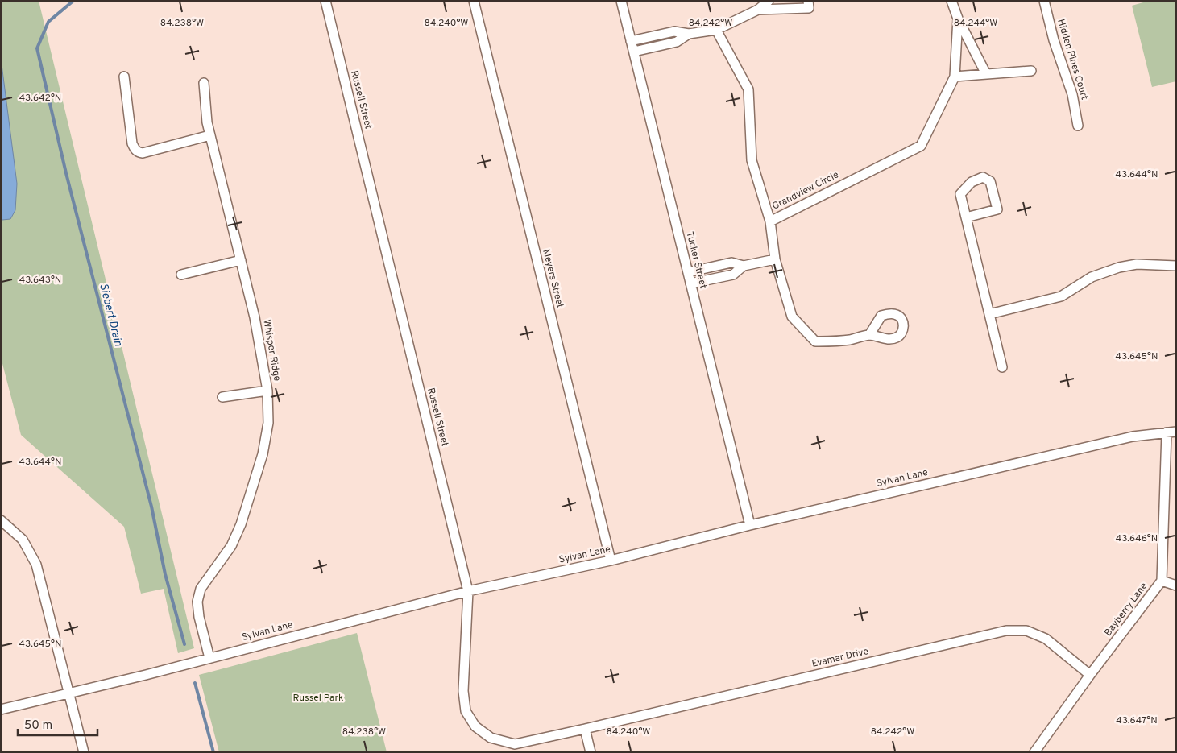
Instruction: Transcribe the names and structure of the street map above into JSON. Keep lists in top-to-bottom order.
{
  "streets": {
    "street": [
      "Hidden Pines Court",
      "Russell Street",
      "Grandview Circle",
      "Tucker Street",
      "Meyers Street",
      "Whisper Ridge",
      "Sylvan Lane",
      "Bayberry Lane",
      "Evamar Drive"
    ]
  },
  "crossings": [
    ["Russell Street", "Sylvan Lane"],
    ["Russell Street", "Evamar Drive"],
    ["Tucker Street", "Sylvan Lane"],
    ["Meyers Street", "Sylvan Lane"],
    ["Whisper Ridge", "Sylvan Lane"],
    ["Sylvan Lane", "Bayberry Lane"],
    ["Bayberry Lane", "Evamar Drive"]
  ],
  "water": ["Siebert Drain"],
  "parks": ["Russel Park"],
  "scale_bar": "50 m",
  "coordinates": [
    "84.238°W",
    "84.240°W",
    "84.242°W",
    "84.244°W",
    "43.642°N",
    "43.644°N",
    "43.643°N",
    "43.645°N",
    "43.646°N",
    "43.647°N"
  ]
}
